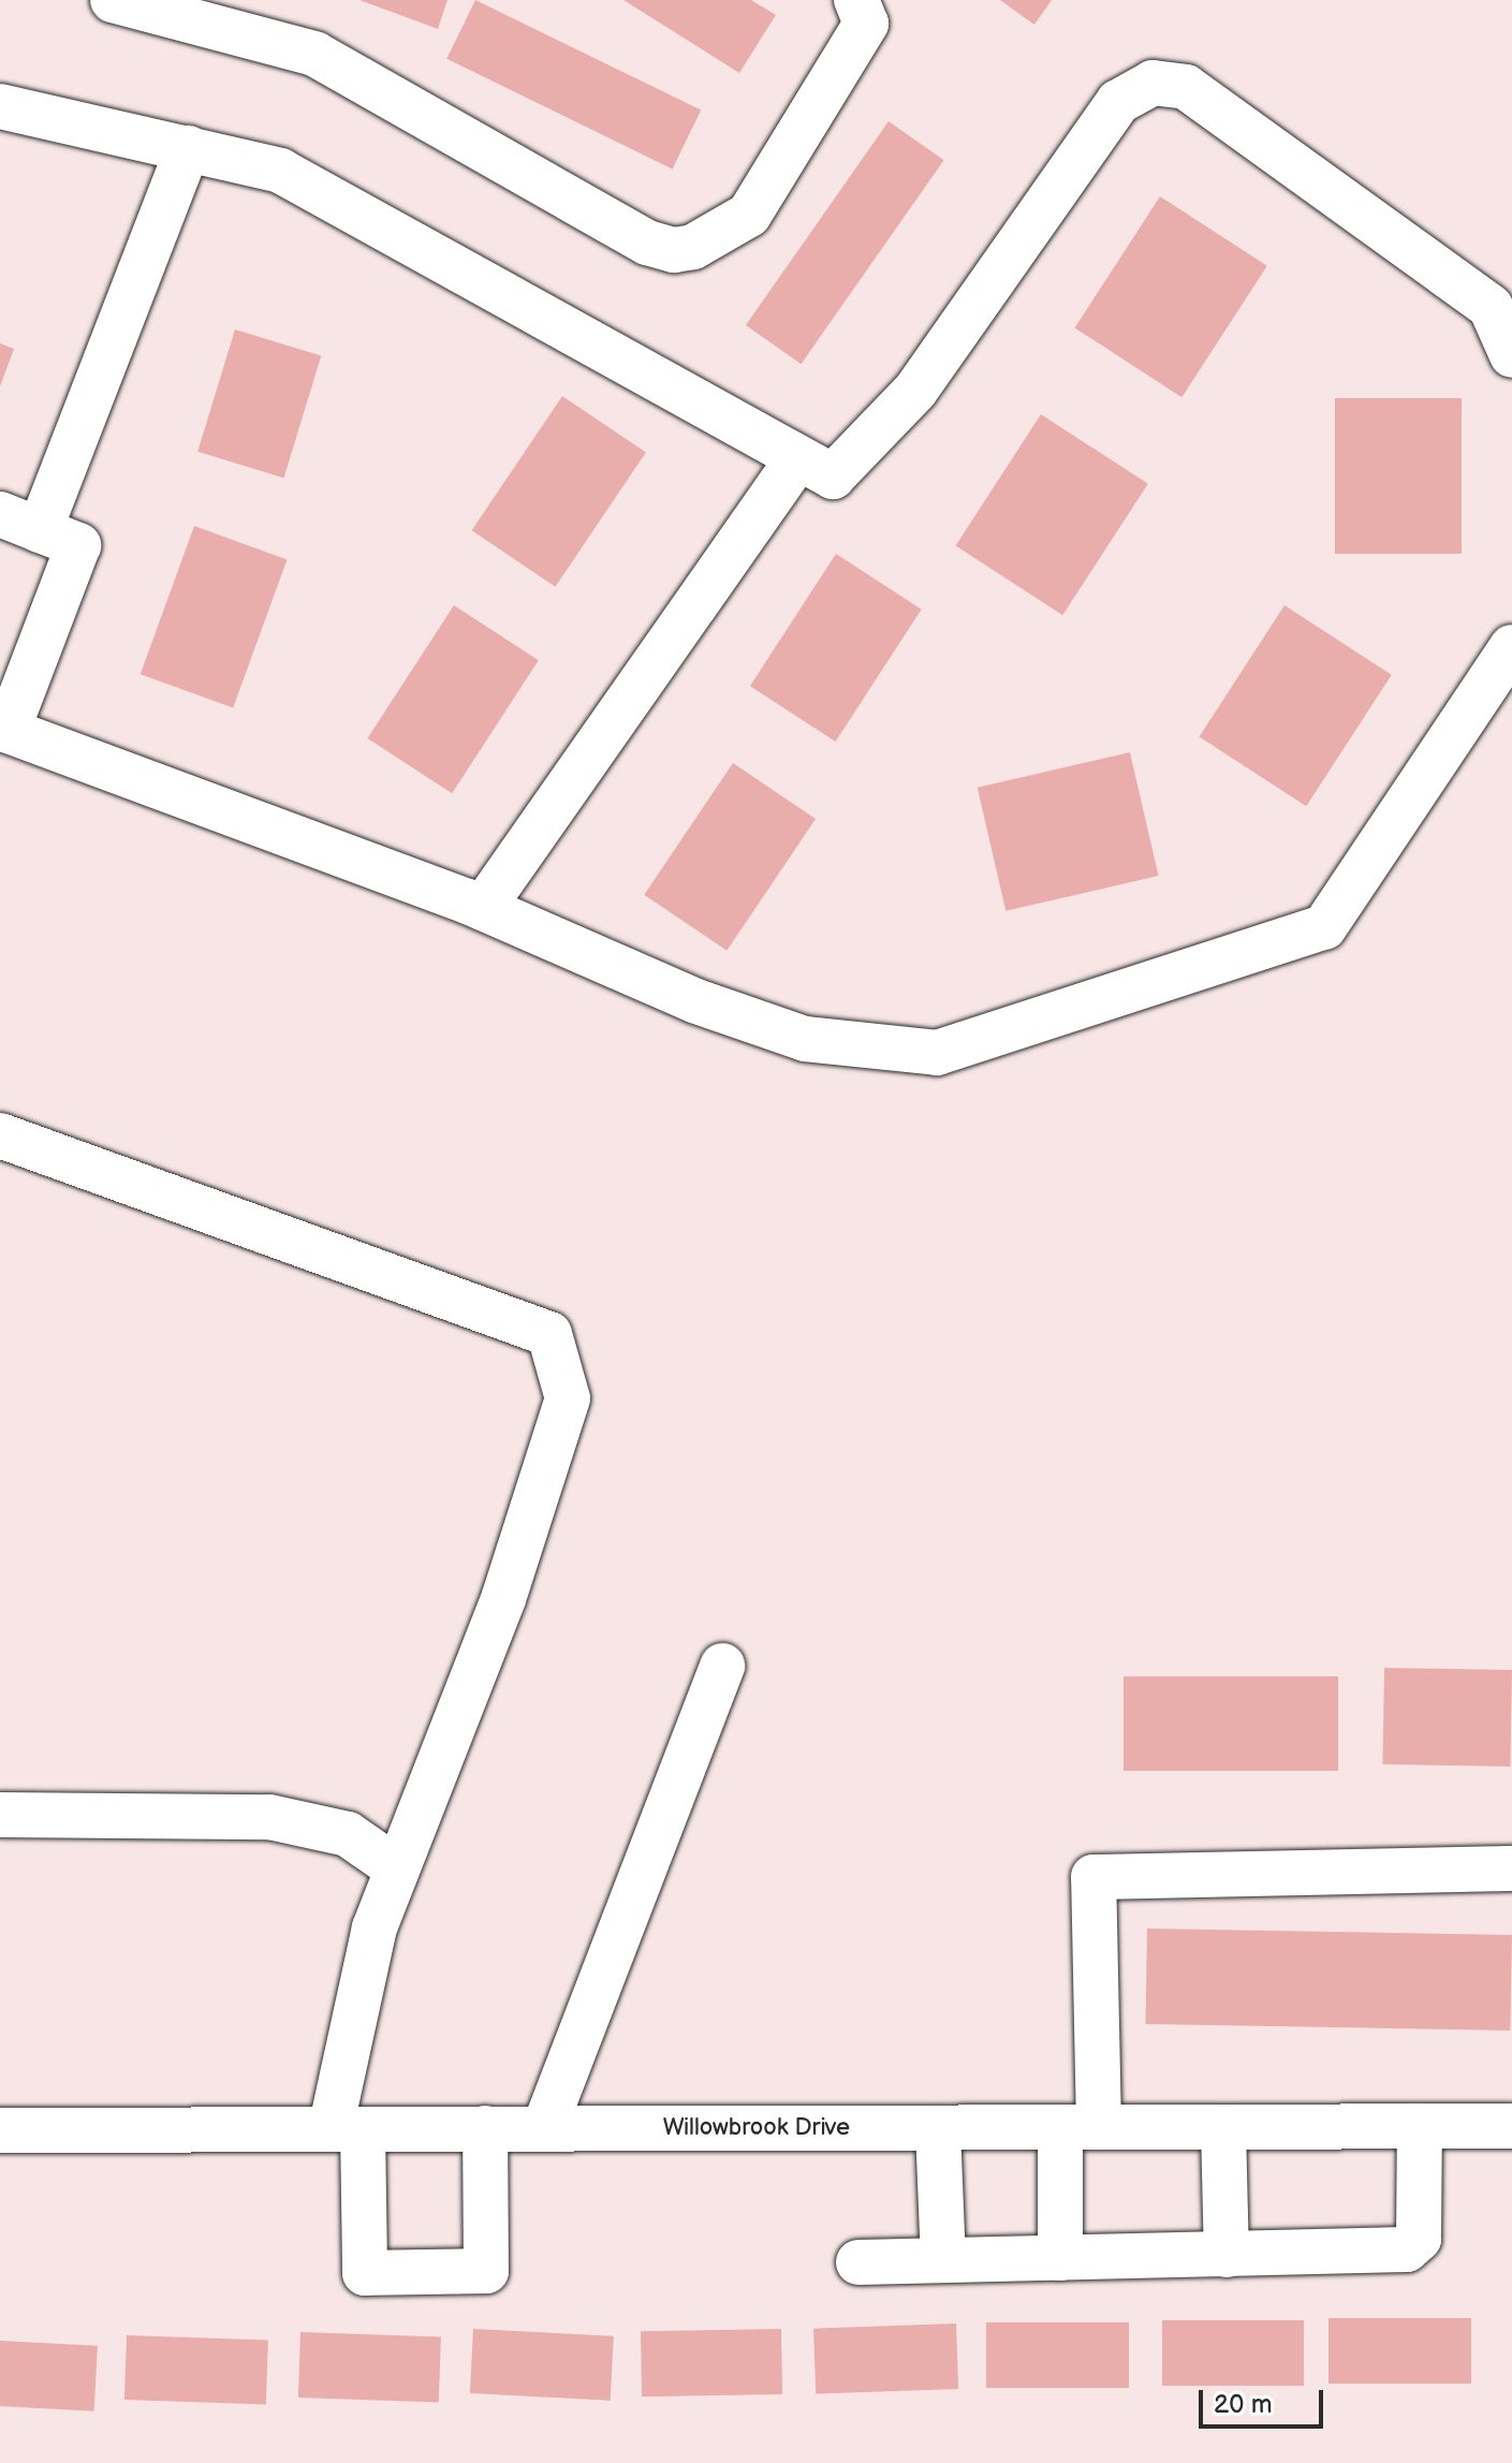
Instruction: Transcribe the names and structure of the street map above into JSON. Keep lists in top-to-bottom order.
{
  "streets": {
    "street": ["Willowbrook Drive"]
  },
  "scale_bar": "20 m"
}
